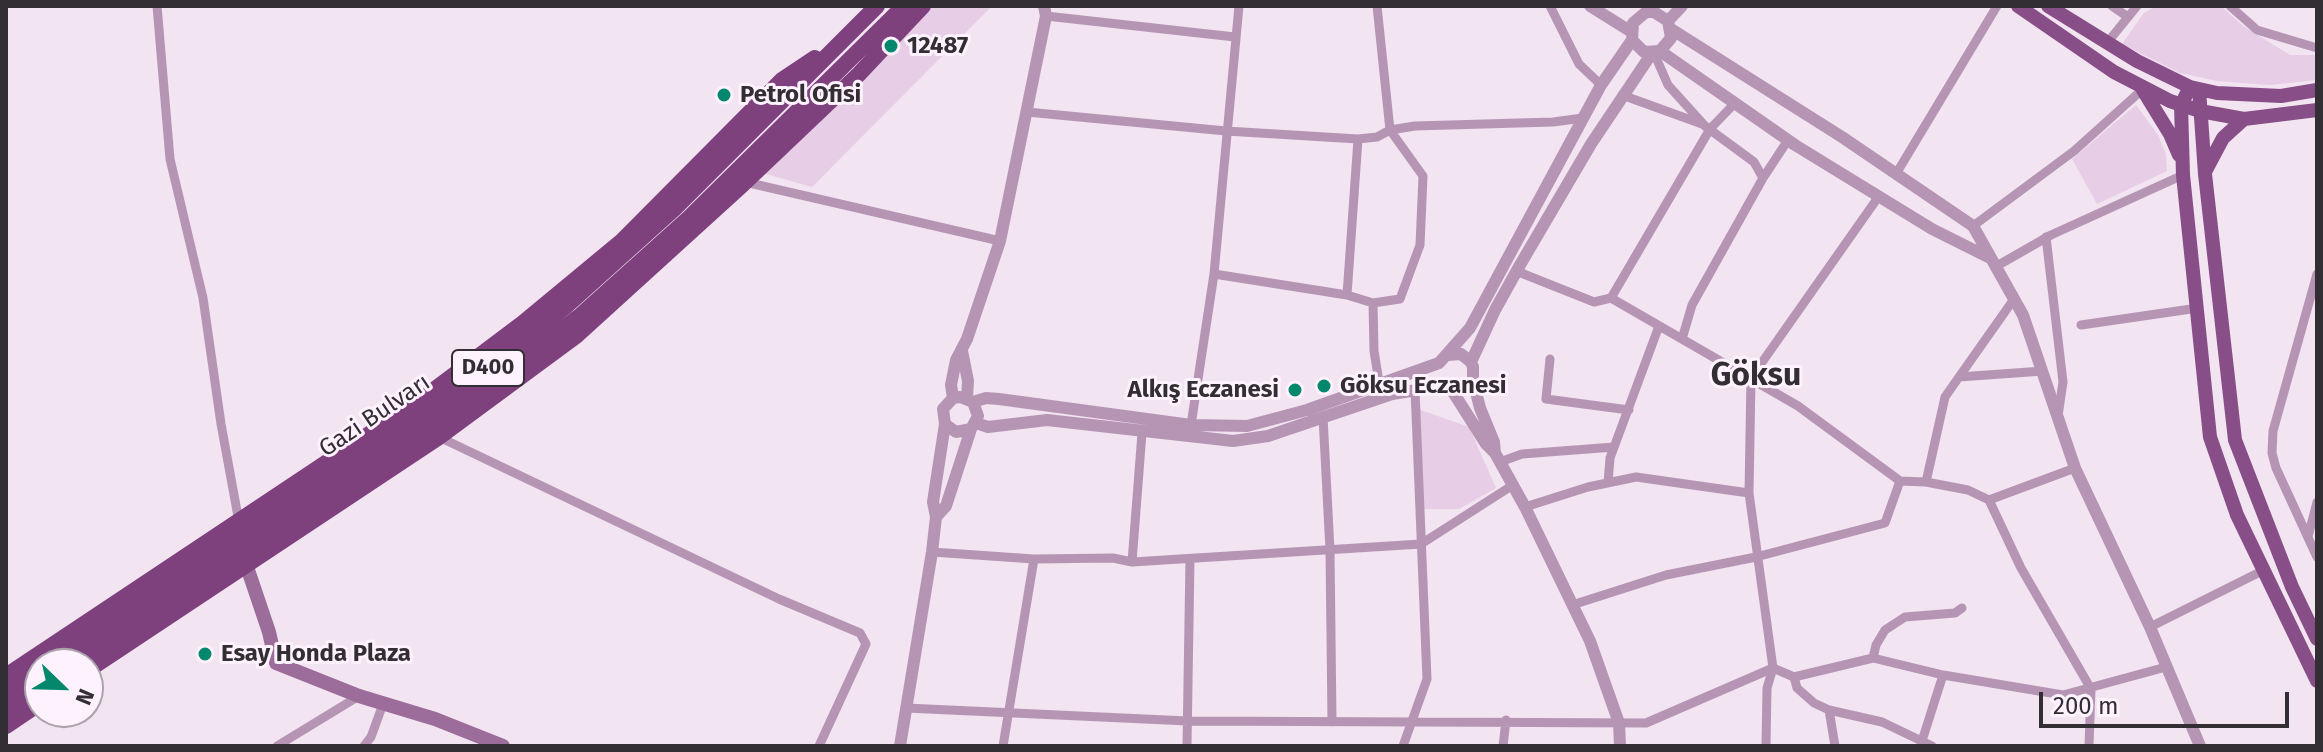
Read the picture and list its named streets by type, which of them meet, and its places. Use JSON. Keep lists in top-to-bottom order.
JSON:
{
  "streets": {
    "highway": ["D400", "Gazi Bulvarı"]
  },
  "districts": ["Göksu"],
  "places": [
    "12487",
    "Petrol Ofisi",
    "Göksu Eczanesi",
    "Alkış Eczanesi",
    "Esay Honda Plaza"
  ],
  "scale_bar": "200 m",
  "north": "bottom right"
}
